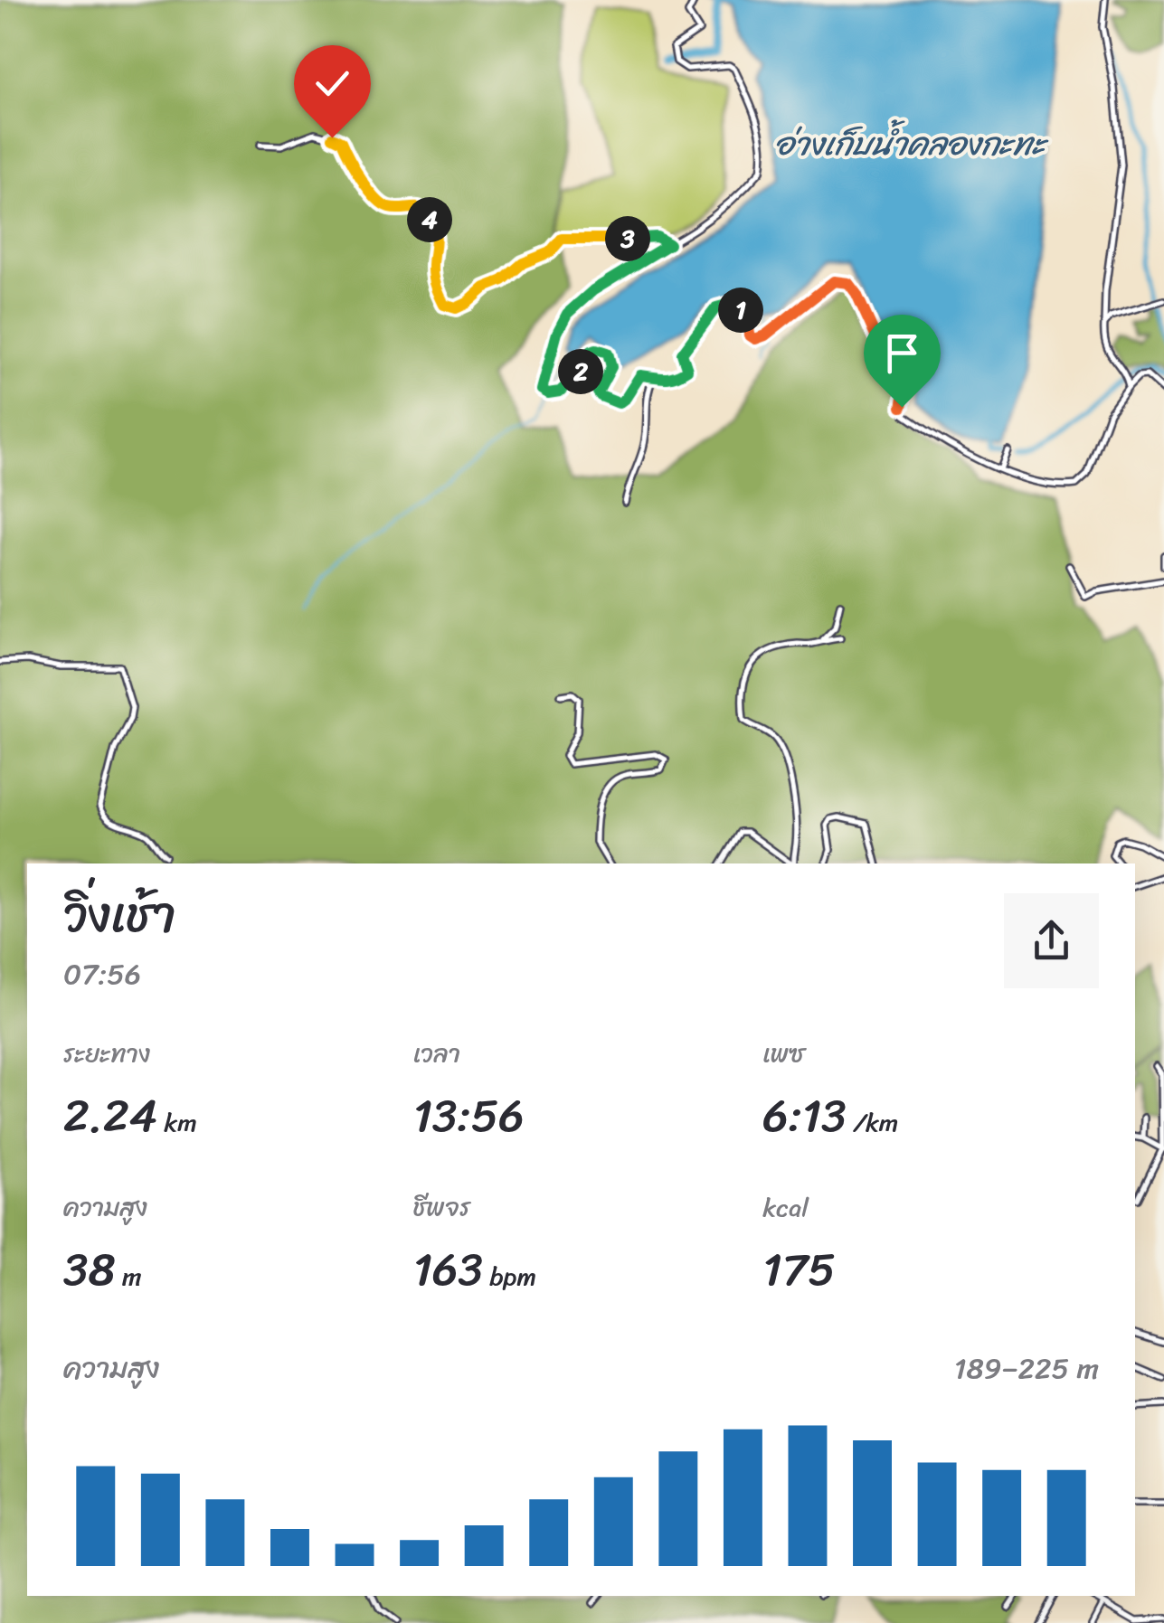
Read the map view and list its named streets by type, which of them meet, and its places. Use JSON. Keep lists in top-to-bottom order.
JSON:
{
  "water": ["อ่างเก็บน้ำคลองกะทะ"],
  "page": {
    "pins": [
      "4",
      "3",
      "1",
      "2"
    ],
    "heading": ["วิ่งเช้า", "07:56"],
    "stats": [
      ["ระยะทาง", "2.24 km"],
      ["เวลา", "13:56"],
      ["เพซ", "6:13 /km"],
      ["ความสูง", "38 m"],
      ["ชีพจร", "163 bpm"],
      ["kcal", "175"]
    ],
    "chart": ["ความสูง", "189–225 m"]
  }
}
